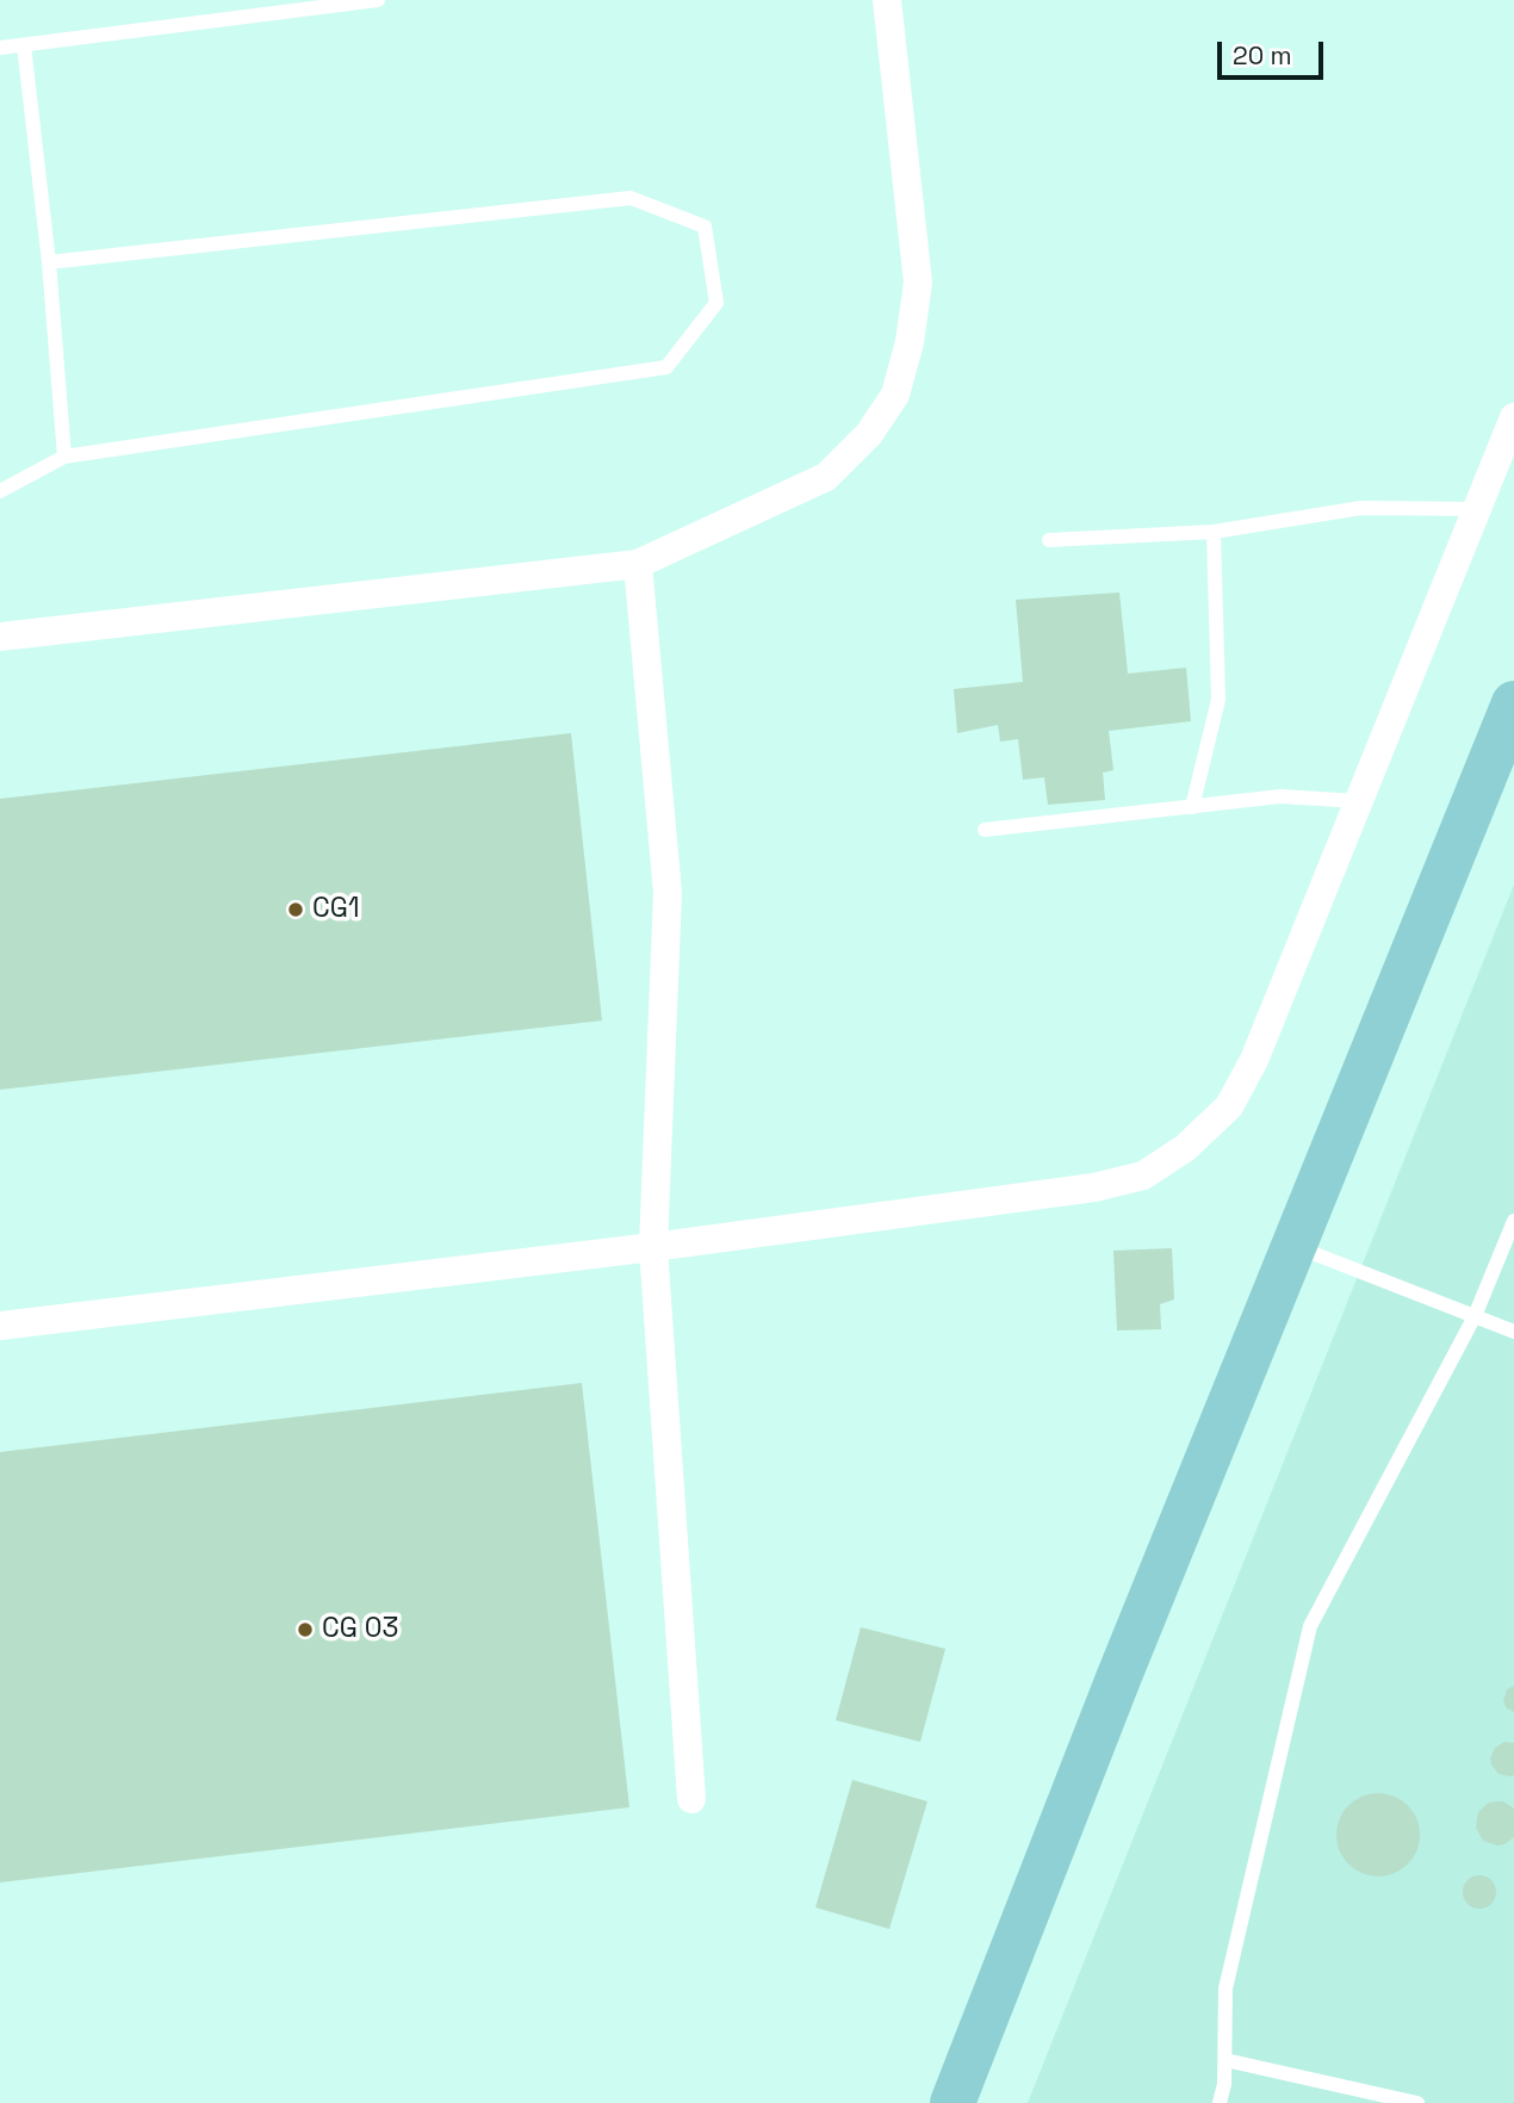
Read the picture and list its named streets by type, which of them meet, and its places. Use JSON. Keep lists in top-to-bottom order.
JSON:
{
  "places": ["CG1", "CG 03"],
  "scale_bar": "20 m"
}
